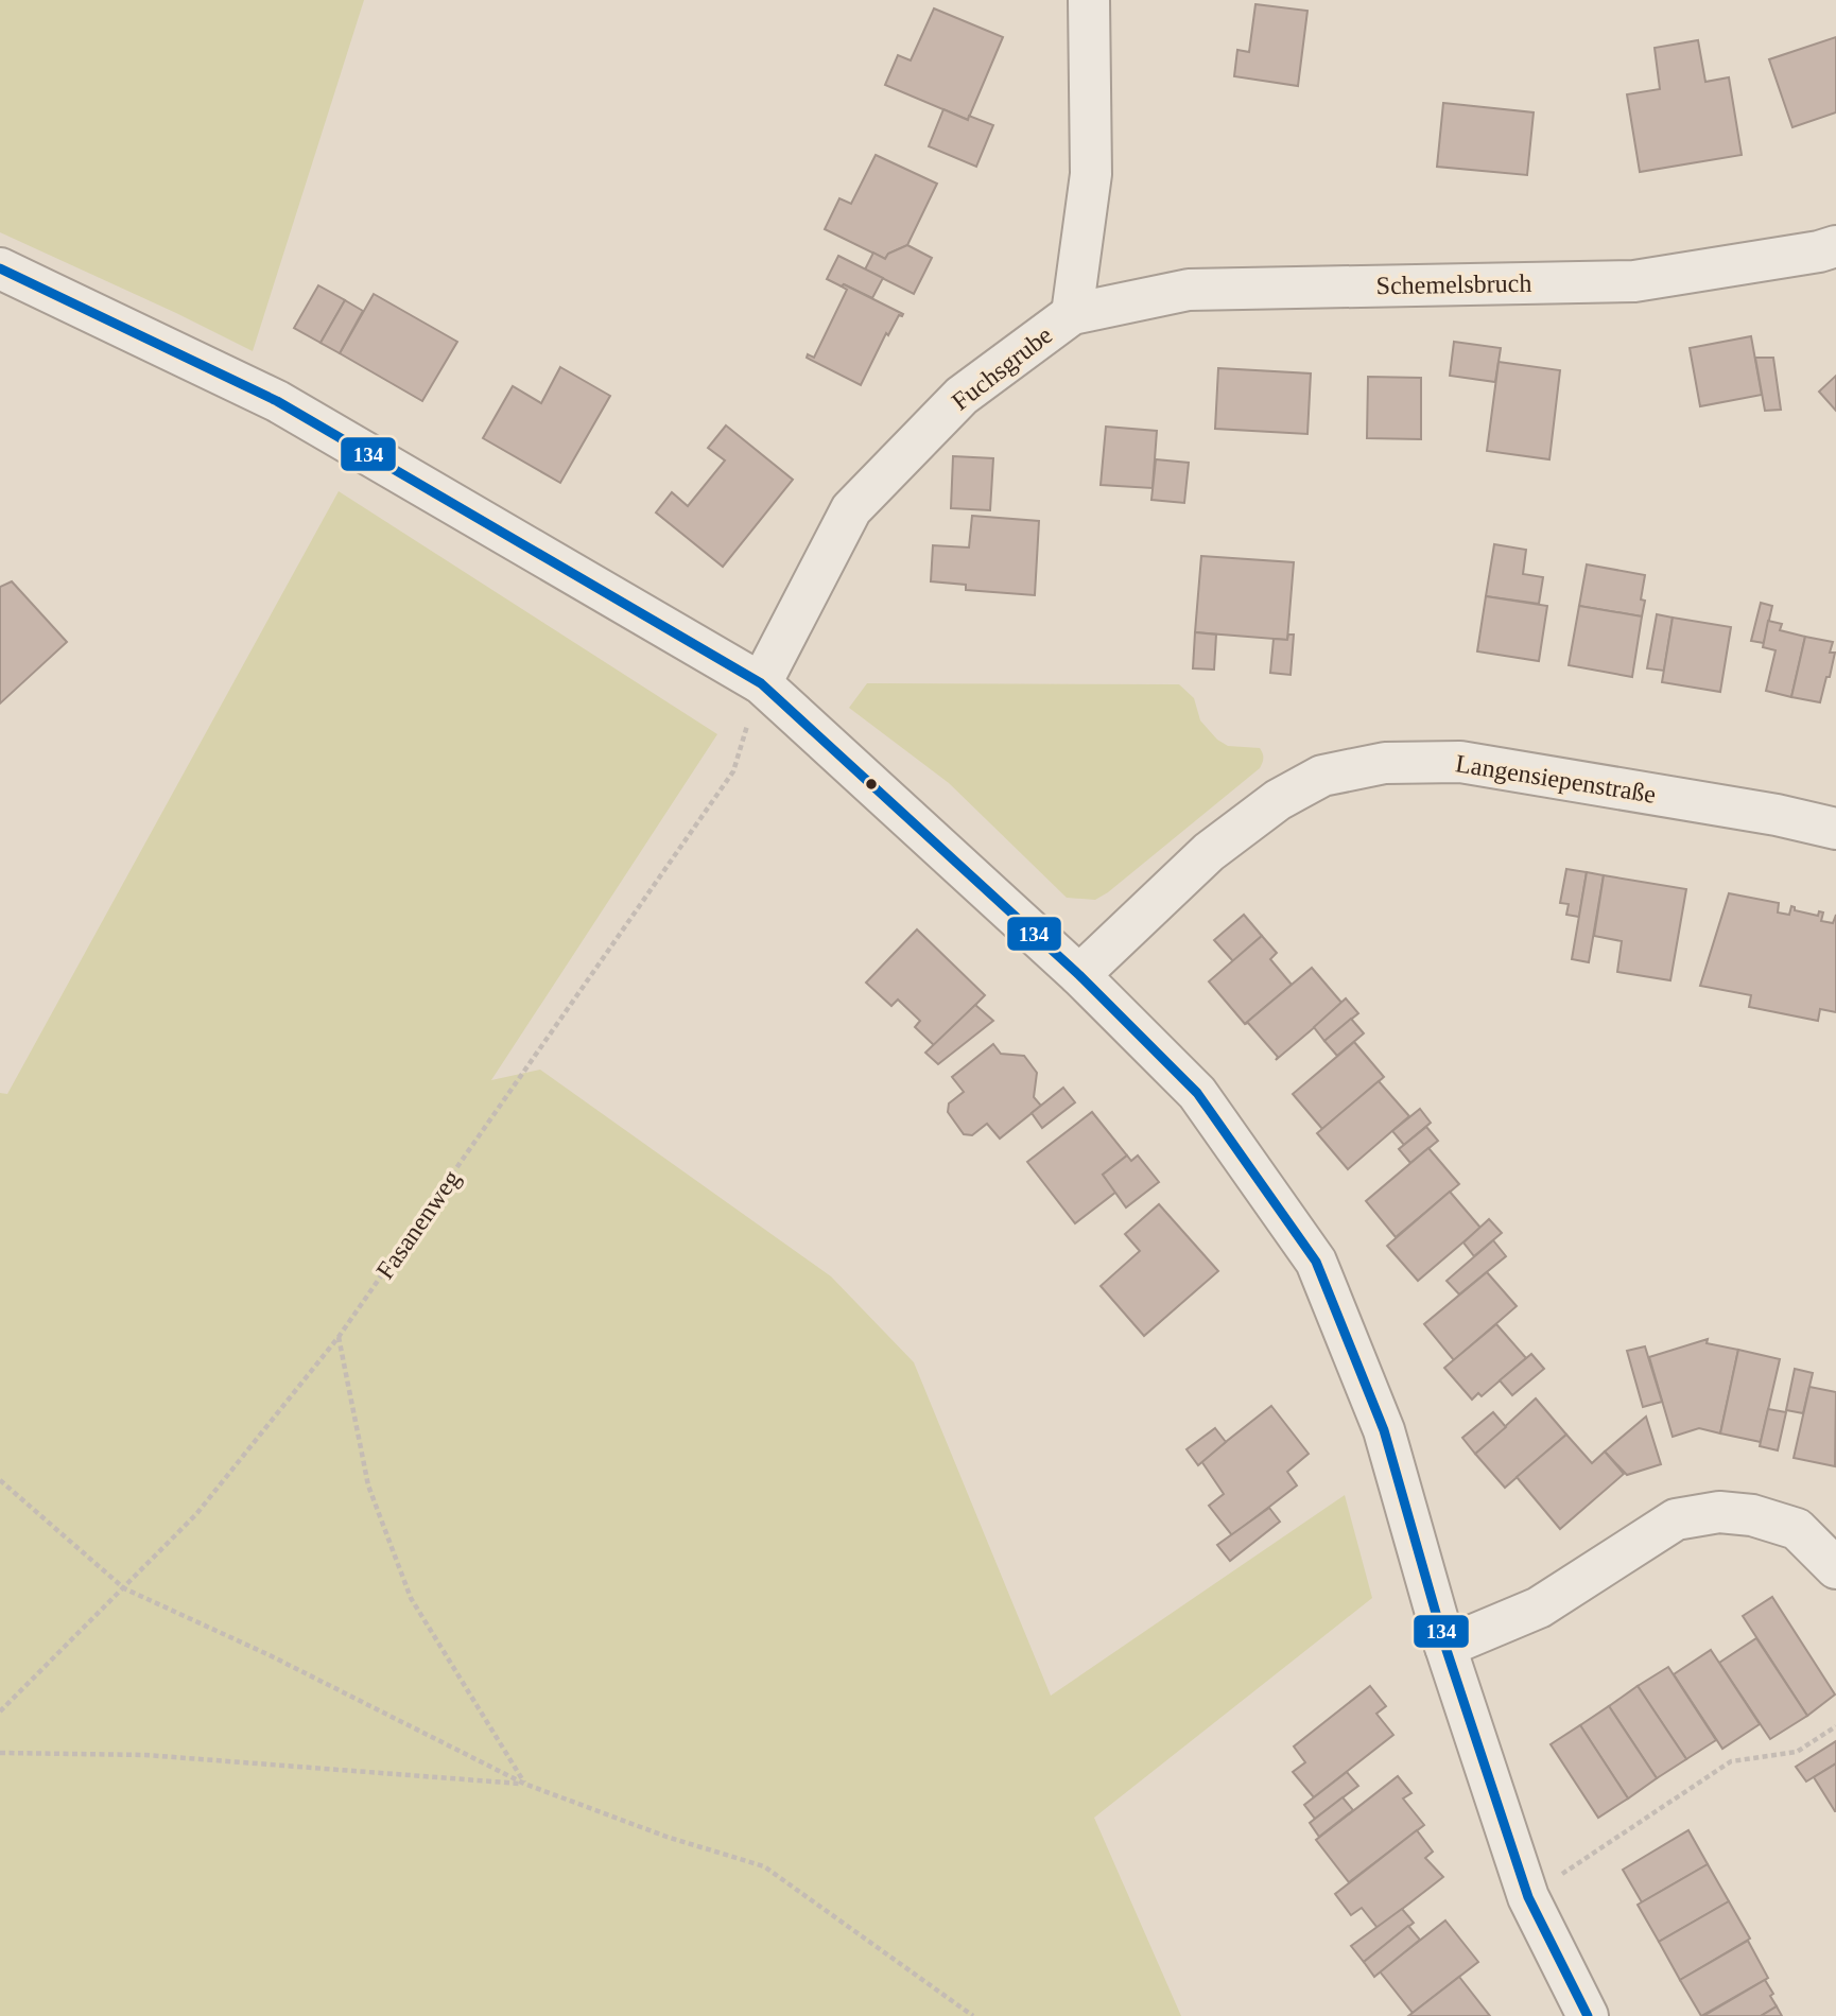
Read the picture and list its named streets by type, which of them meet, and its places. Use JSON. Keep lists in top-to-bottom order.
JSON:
{
  "streets": {
    "street": ["Schemelsbruch", "Fuchsgrube", "Langensiepenstraße"],
    "path": ["Fasanenweg"]
  },
  "crossings": [
    ["Schemelsbruch", "Fuchsgrube"],
    ["Fuchsgrube", "Fasanenweg"]
  ],
  "lines": ["transit line 134"]
}
